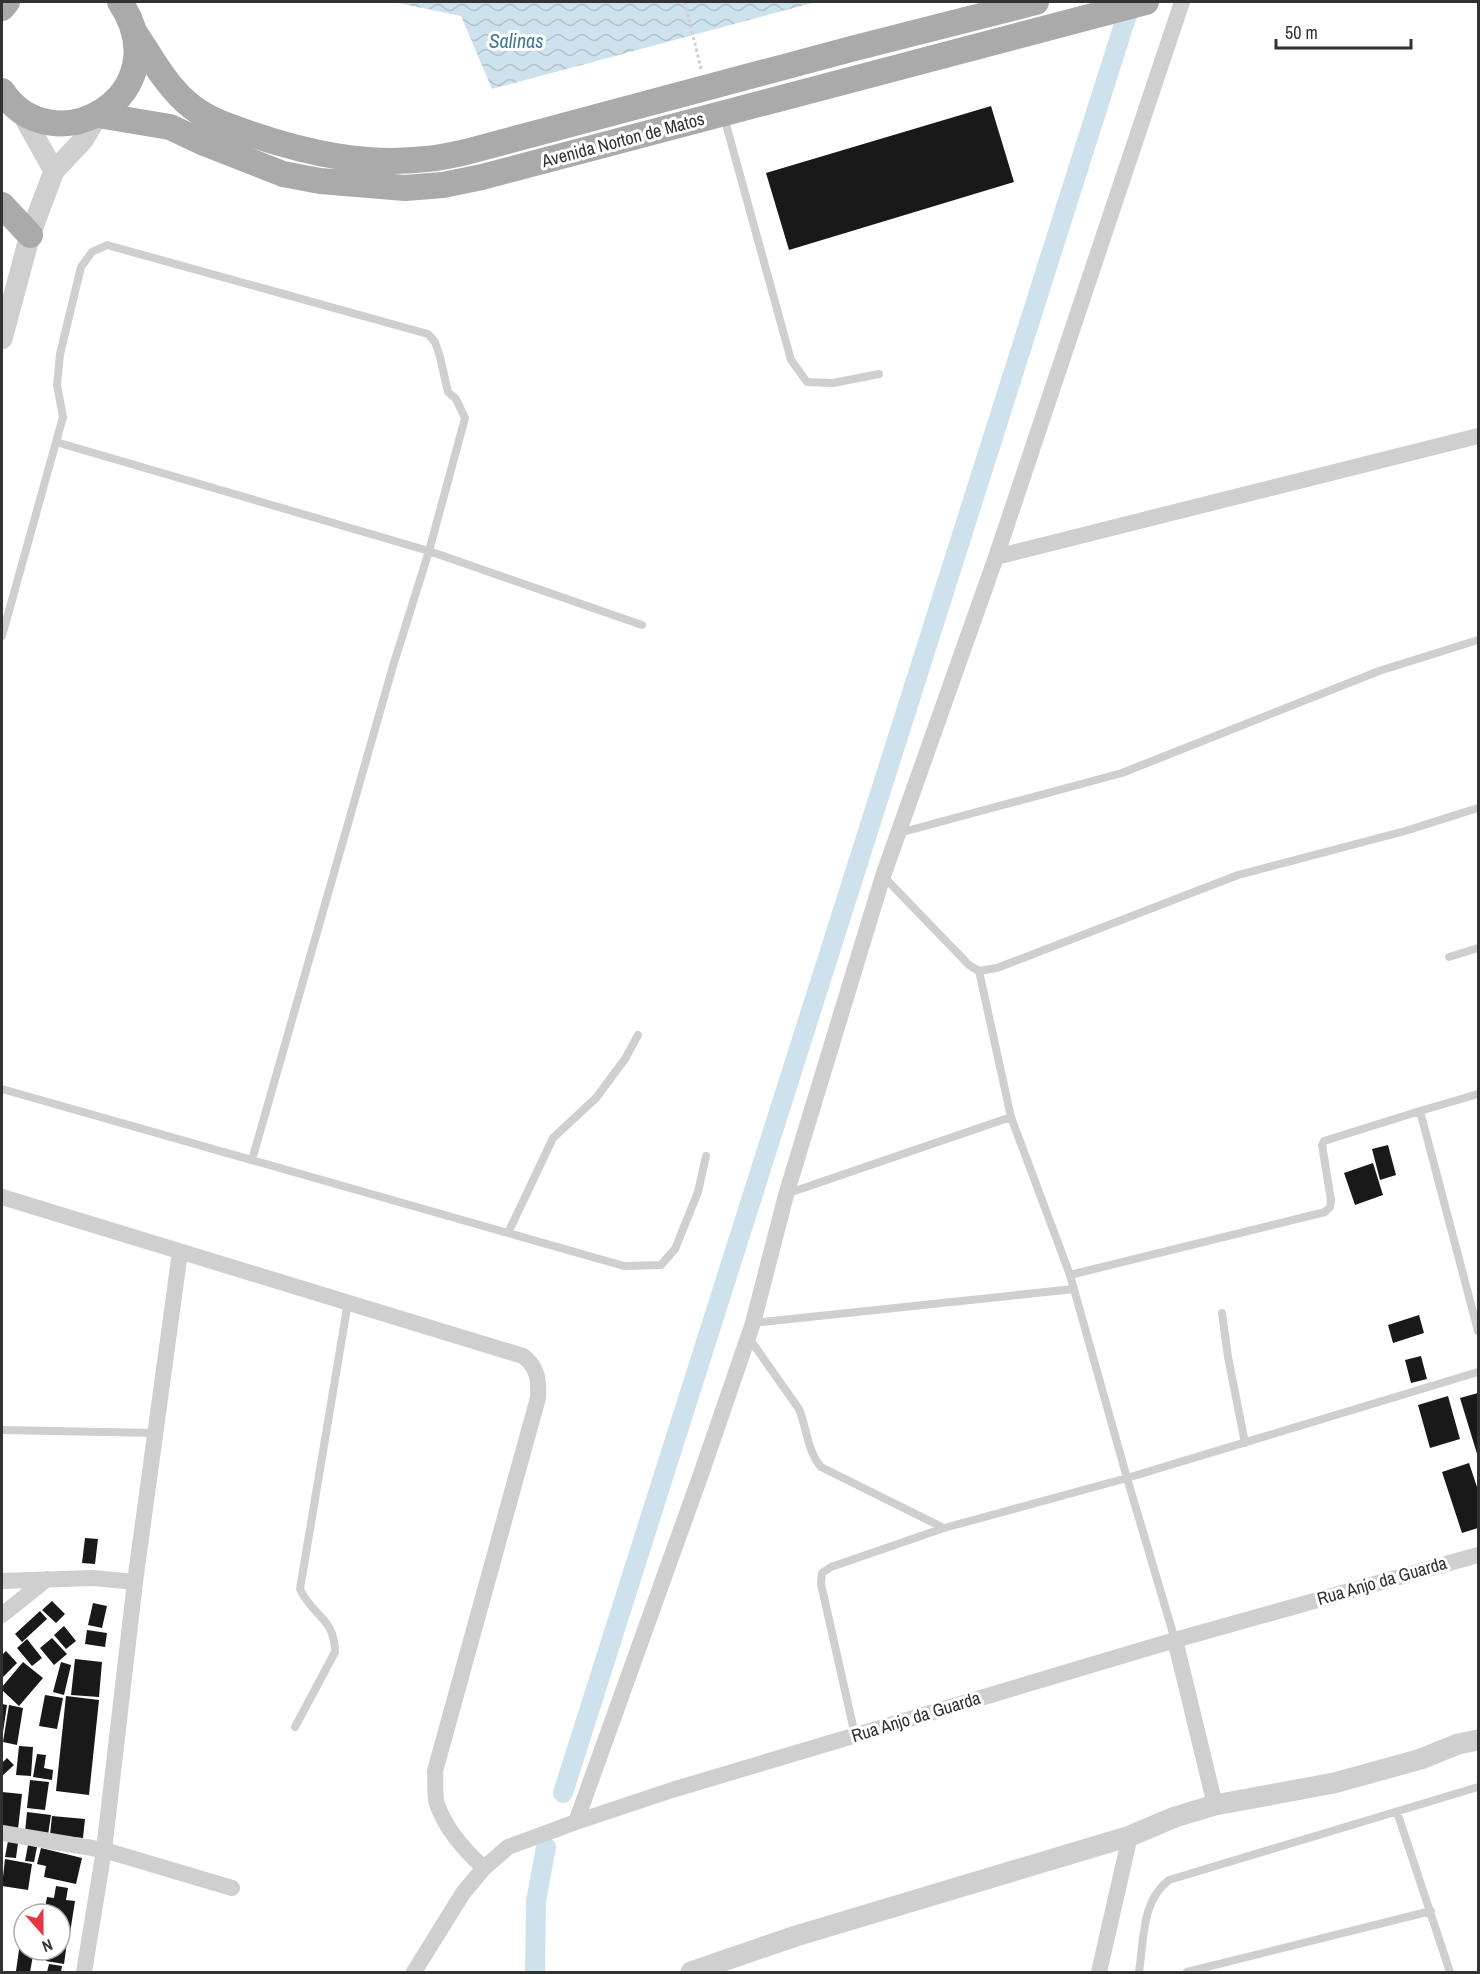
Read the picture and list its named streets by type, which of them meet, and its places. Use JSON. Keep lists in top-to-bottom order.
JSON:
{
  "streets": {
    "main road": ["Avenida Norton de Matos"],
    "street": ["Rua Anjo da Guarda"]
  },
  "water": ["Salinas"],
  "scale_bar": "50 m",
  "north": "bottom"
}
